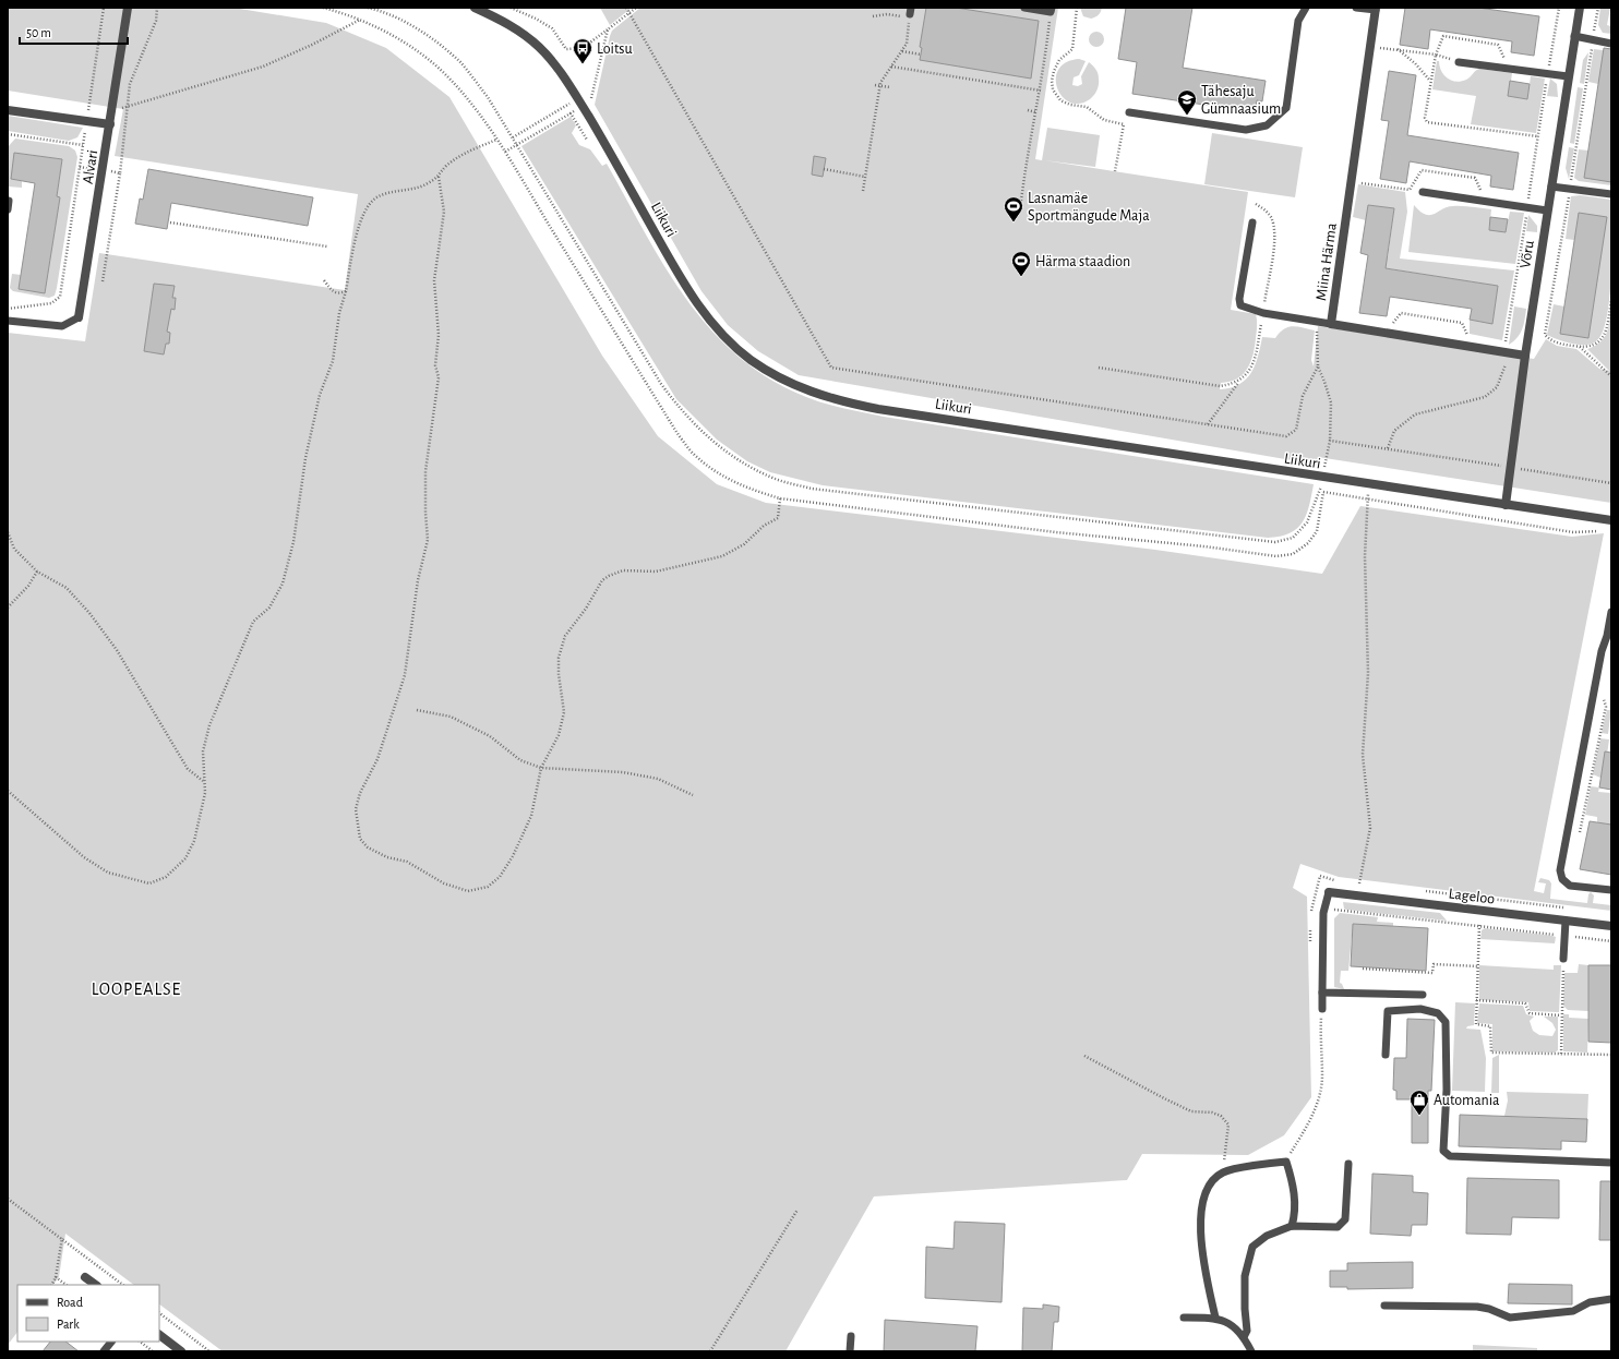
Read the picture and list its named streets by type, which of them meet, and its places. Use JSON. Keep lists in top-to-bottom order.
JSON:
{
  "streets": {
    "street": [
      "Alvari",
      "Liikuri",
      "Võru",
      "Miina Härma",
      "Lageloo"
    ]
  },
  "crossings": [
    ["Liikuri", "Võru"],
    ["Võru", "Miina Härma"]
  ],
  "districts": ["LOOPEALSE"],
  "places": {
    "bus stop": ["Loitsu"],
    "school or university": ["Tähesaju Gümnaasium"],
    "sports": ["Lasnamäe Sportmängude Maja", "Härma staadion"],
    "shop": ["Automania"]
  },
  "legend": ["Road", "Park"],
  "scale_bar": "50 m"
}
